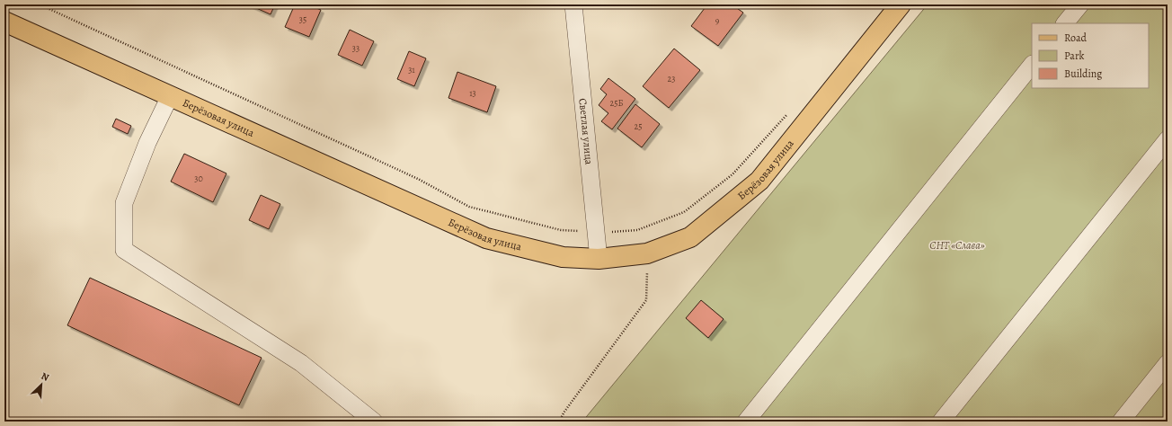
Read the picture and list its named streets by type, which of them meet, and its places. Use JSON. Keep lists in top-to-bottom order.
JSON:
{
  "streets": {
    "main road": ["Берёзовая улица"],
    "street": ["Светлая улица"]
  },
  "crossings": [
    ["Берёзовая улица", "Светлая улица"]
  ],
  "parks": ["СНТ «Слава»"],
  "house_numbers": [
    "35",
    "9",
    "33",
    "31",
    "23",
    "13",
    "25Б",
    "25",
    "30"
  ],
  "legend": ["Road", "Park", "Building"],
  "north": "top right"
}
